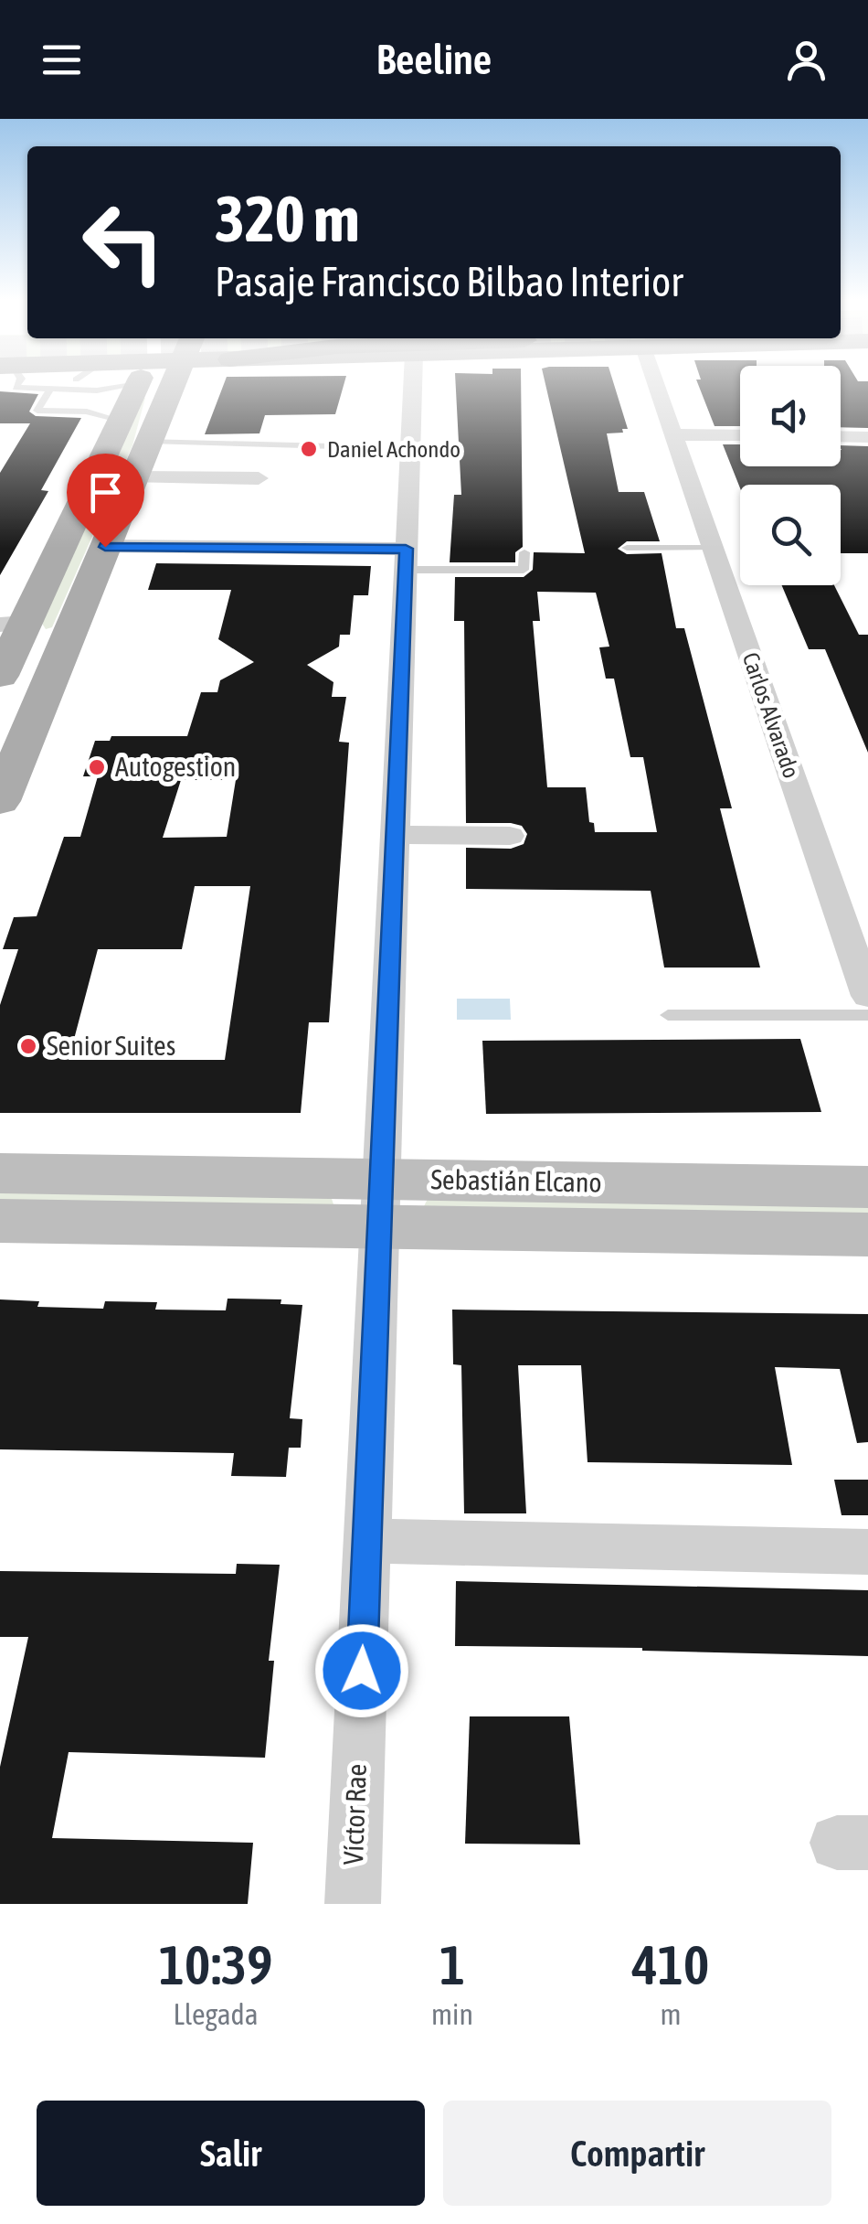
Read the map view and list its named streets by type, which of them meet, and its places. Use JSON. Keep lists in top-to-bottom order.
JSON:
{
  "streets": {
    "street": ["Carlos Alvarado", "Sebastián Elcano", "Víctor Rae"]
  },
  "crossings": [
    ["Sebastián Elcano", "Víctor Rae"]
  ],
  "places": ["Daniel Achondo", "Autogestion", "Senior Suites"],
  "page": {
    "header": "Beeline",
    "turn": ["320 m", "Pasaje Francisco Bilbao Interior"],
    "eta": [
      "10:39",
      "Llegada",
      "1",
      "min",
      "410",
      "m"
    ],
    "buttons": ["Salir", "Compartir"]
  }
}
